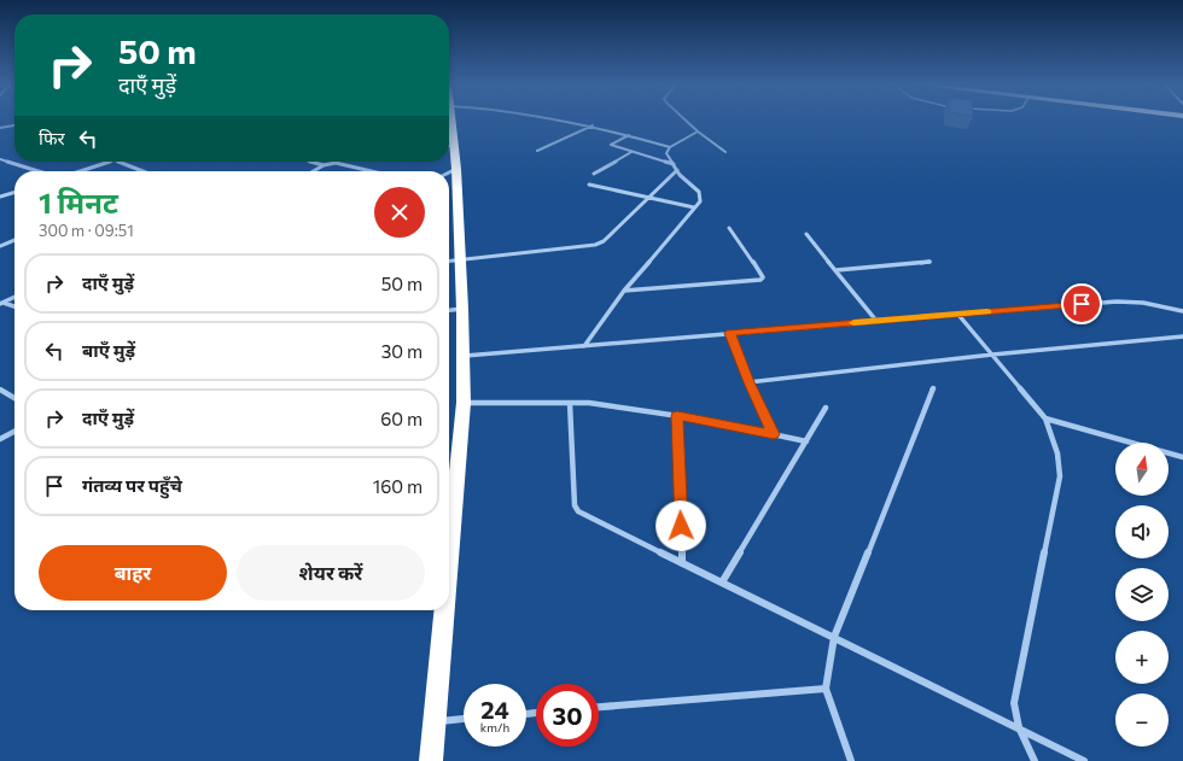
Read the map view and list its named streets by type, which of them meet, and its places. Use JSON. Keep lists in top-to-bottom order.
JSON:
{
  "north": "top",
  "page": {
    "turn": ["50 m", "दाएँ मुड़ें"],
    "then": "फिर",
    "heading": ["1 मिनट", "300 m · 09:51"],
    "list": [
      {
        "name": "दाएँ मुड़ें",
        "value": "50 m"
      },
      {
        "name": "बाएँ मुड़ें",
        "value": "30 m"
      },
      {
        "name": "दाएँ मुड़ें",
        "value": "60 m"
      },
      {
        "name": "गंतव्य पर पहुँचे",
        "value": "160 m"
      }
    ],
    "map_buttons": ["+", "−"],
    "buttons": ["बाहर", "शेयर करें"],
    "speed": "24 km/h",
    "limit": "30"
  }
}
